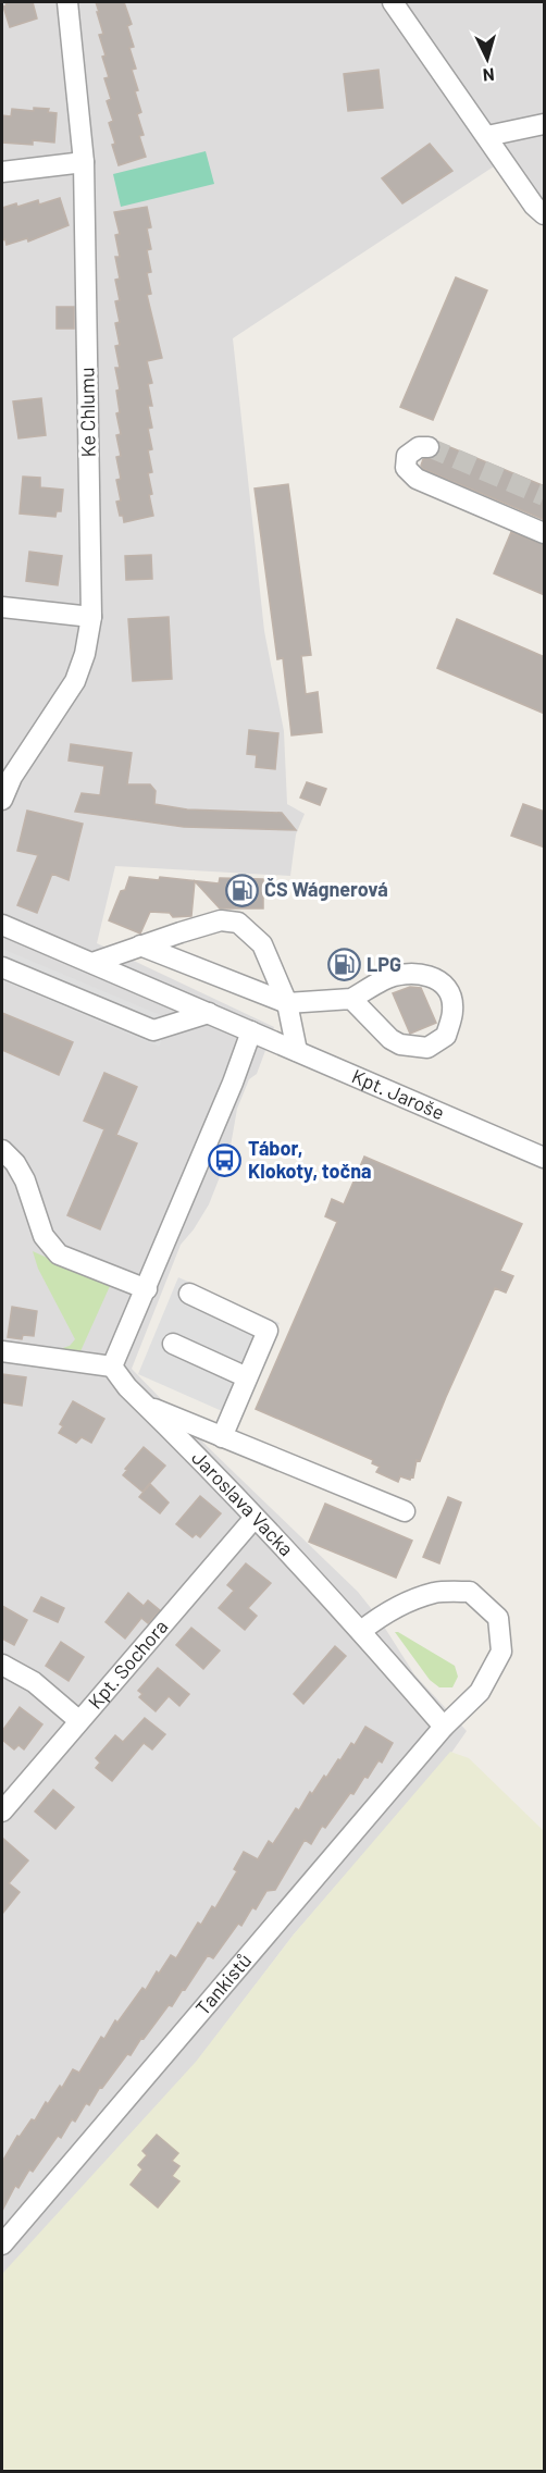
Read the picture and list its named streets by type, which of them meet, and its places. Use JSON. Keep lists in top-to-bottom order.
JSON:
{
  "streets": {
    "street": [
      "Ke Chlumu",
      "Kpt. Jaroše",
      "Jaroslava Vacka",
      "Kpt. Sochora",
      "Tankistů"
    ]
  },
  "crossings": [
    ["Jaroslava Vacka", "Kpt. Sochora"],
    ["Jaroslava Vacka", "Tankistů"]
  ],
  "places": {
    "fuel station": ["ČS Wágnerová", "LPG"],
    "bus stop": ["Tábor, Klokoty, točna"]
  },
  "north": "bottom"
}
